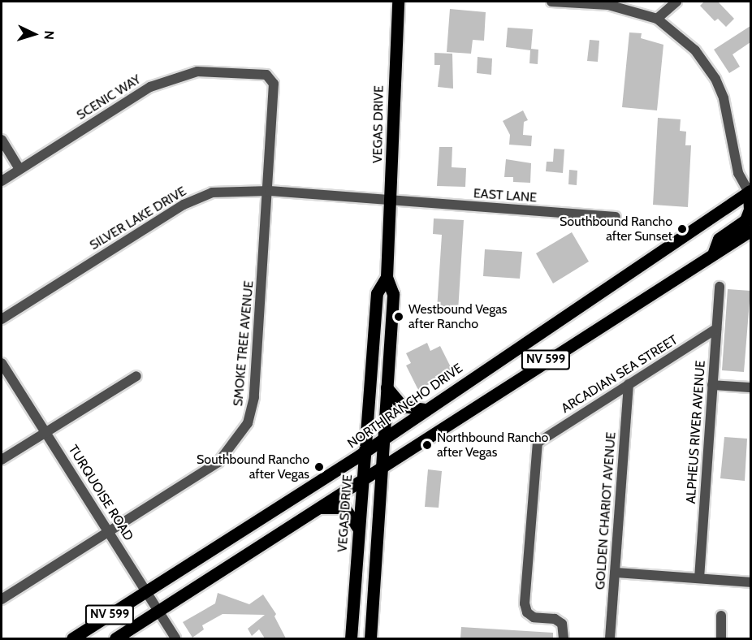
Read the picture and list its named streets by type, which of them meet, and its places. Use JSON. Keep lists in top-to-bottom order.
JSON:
{
  "streets": {
    "main road": ["VEGAS DRIVE", "NV 599", "NORTH RANCHO DRIVE"],
    "street": [
      "SCENIC WAY",
      "EAST LANE",
      "SILVER LAKE DRIVE",
      "SMOKE TREE AVENUE",
      "ARCADIAN SEA STREET",
      "ALPHEUS RIVER AVENUE",
      "TURQUOISE ROAD",
      "GOLDEN CHARIOT AVENUE"
    ]
  },
  "crossings": [
    ["SCENIC WAY", "SMOKE TREE AVENUE"],
    ["VEGAS DRIVE", "EAST LANE"],
    ["VEGAS DRIVE", "SILVER LAKE DRIVE"],
    ["VEGAS DRIVE", "NV 599"],
    ["VEGAS DRIVE", "NORTH RANCHO DRIVE"],
    ["EAST LANE", "SILVER LAKE DRIVE"],
    ["SILVER LAKE DRIVE", "SMOKE TREE AVENUE"],
    ["SMOKE TREE AVENUE", "TURQUOISE ROAD"],
    ["NV 599", "TURQUOISE ROAD"],
    ["ARCADIAN SEA STREET", "ALPHEUS RIVER AVENUE"],
    ["ARCADIAN SEA STREET", "GOLDEN CHARIOT AVENUE"],
    ["NORTH RANCHO DRIVE", "TURQUOISE ROAD"]
  ],
  "places": [
    "Southbound Rancho after Sunset",
    "Westbound Vegas after Rancho",
    "Northbound Rancho after Vegas",
    "Southbound Rancho after Vegas"
  ],
  "north": "right"
}
